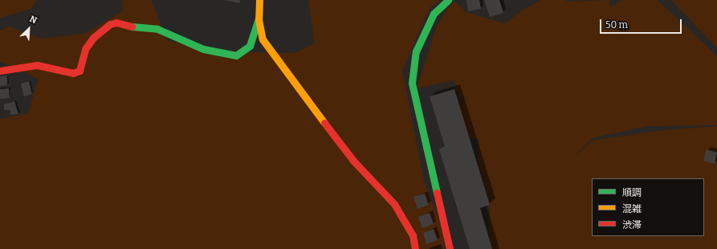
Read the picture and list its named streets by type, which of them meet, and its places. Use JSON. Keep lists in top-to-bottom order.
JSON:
{
  "legend": ["順調", "混雑", "渋滞"],
  "scale_bar": "50 m",
  "north": "top right"
}
